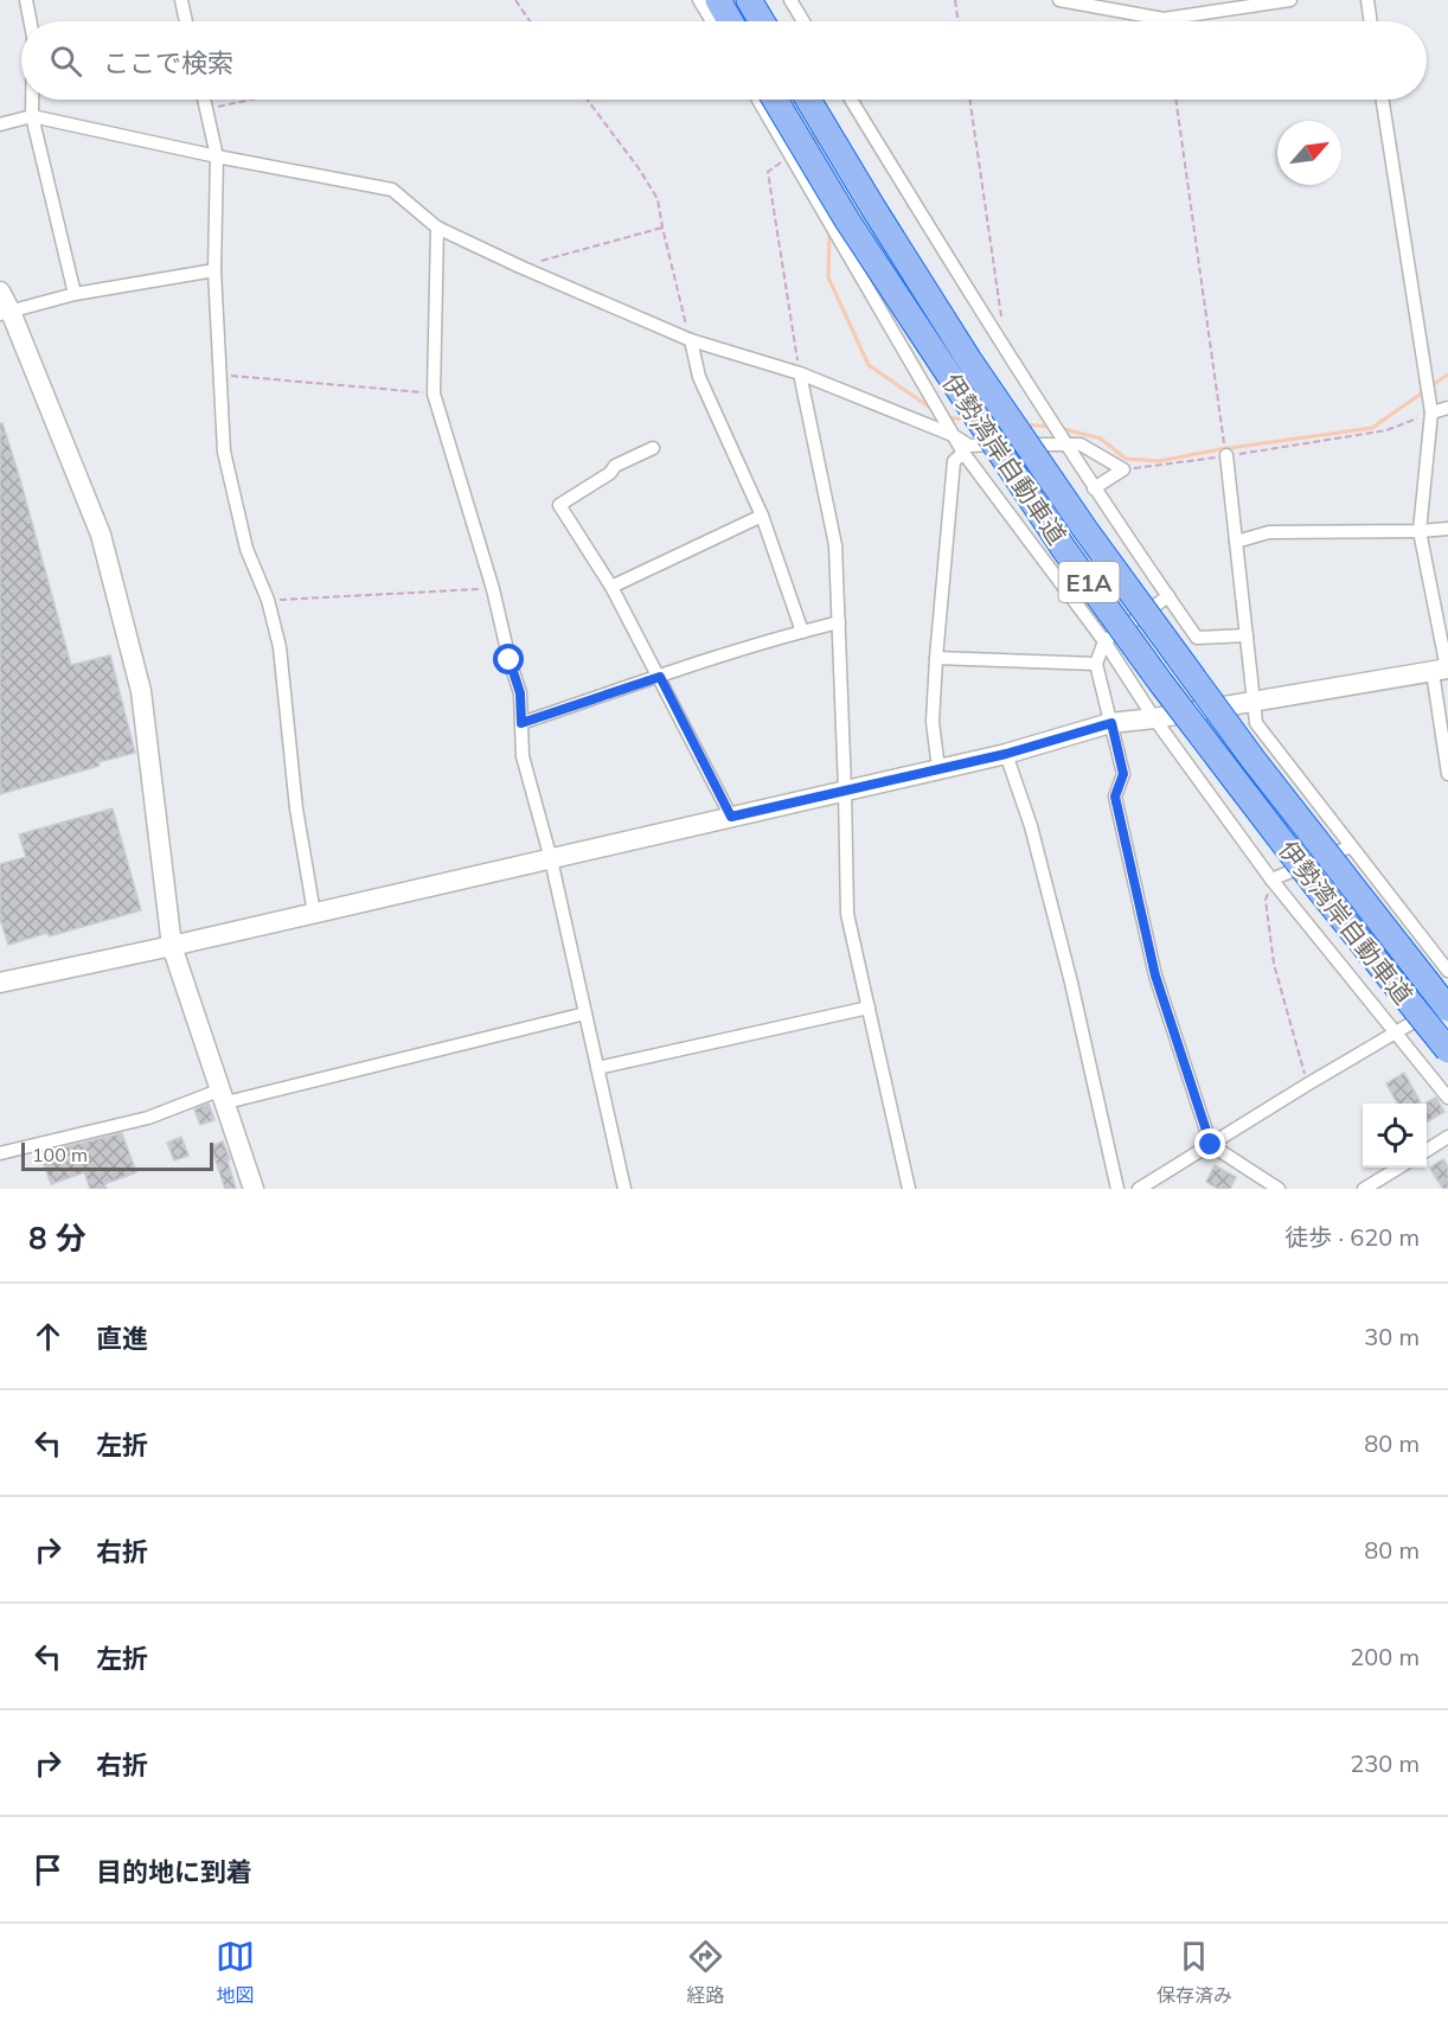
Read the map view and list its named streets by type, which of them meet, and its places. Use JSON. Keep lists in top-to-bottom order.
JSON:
{
  "streets": {
    "highway": ["伊勢湾岸自動車道", "E1A"]
  },
  "scale_bar": "100 m",
  "north": "top right",
  "page": {
    "search": "ここで検索",
    "scale": "100 m",
    "heading": ["8 分", "徒歩 · 620 m"],
    "list": [
      ["直進", "30 m"],
      ["左折", "80 m"],
      ["右折", "80 m"],
      ["左折", "200 m"],
      ["右折", "230 m"],
      "目的地に到着"
    ],
    "nav": ["地図", "経路", "保存済み"]
  }
}
